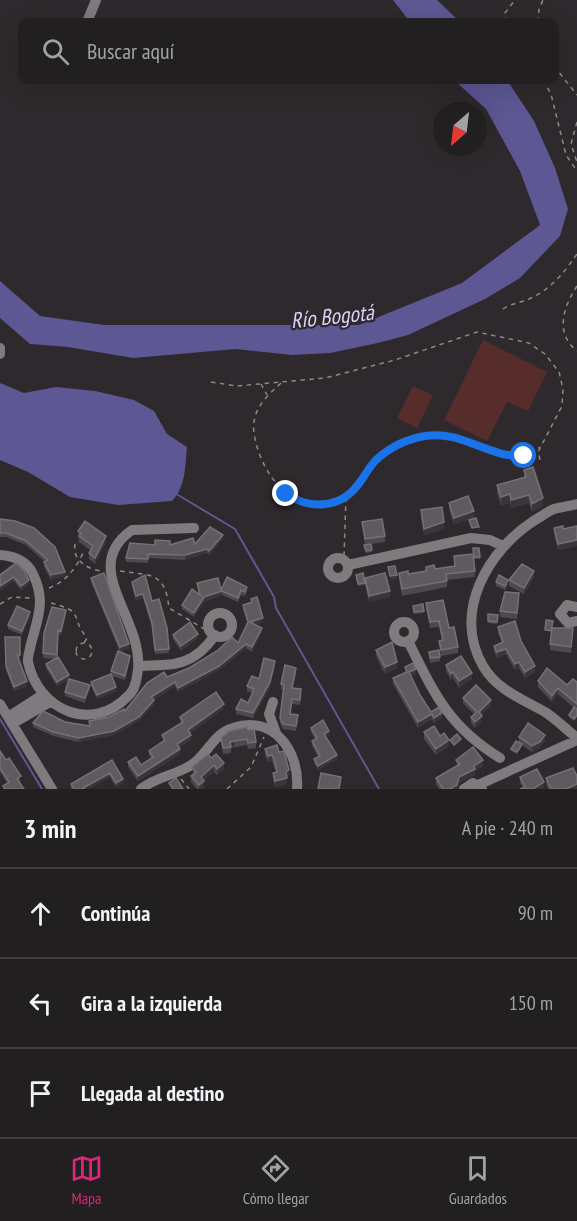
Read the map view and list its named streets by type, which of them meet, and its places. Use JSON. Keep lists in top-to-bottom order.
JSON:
{
  "water": ["Río Bogotá"],
  "north": "bottom left",
  "page": {
    "search": "Buscar aquí",
    "heading": ["3 min", "A pie · 240 m"],
    "list": [
      ["Continúa", "90 m"],
      ["Gira a la izquierda", "150 m"],
      "Llegada al destino"
    ],
    "nav": ["Mapa", "Cómo llegar", "Guardados"]
  }
}
